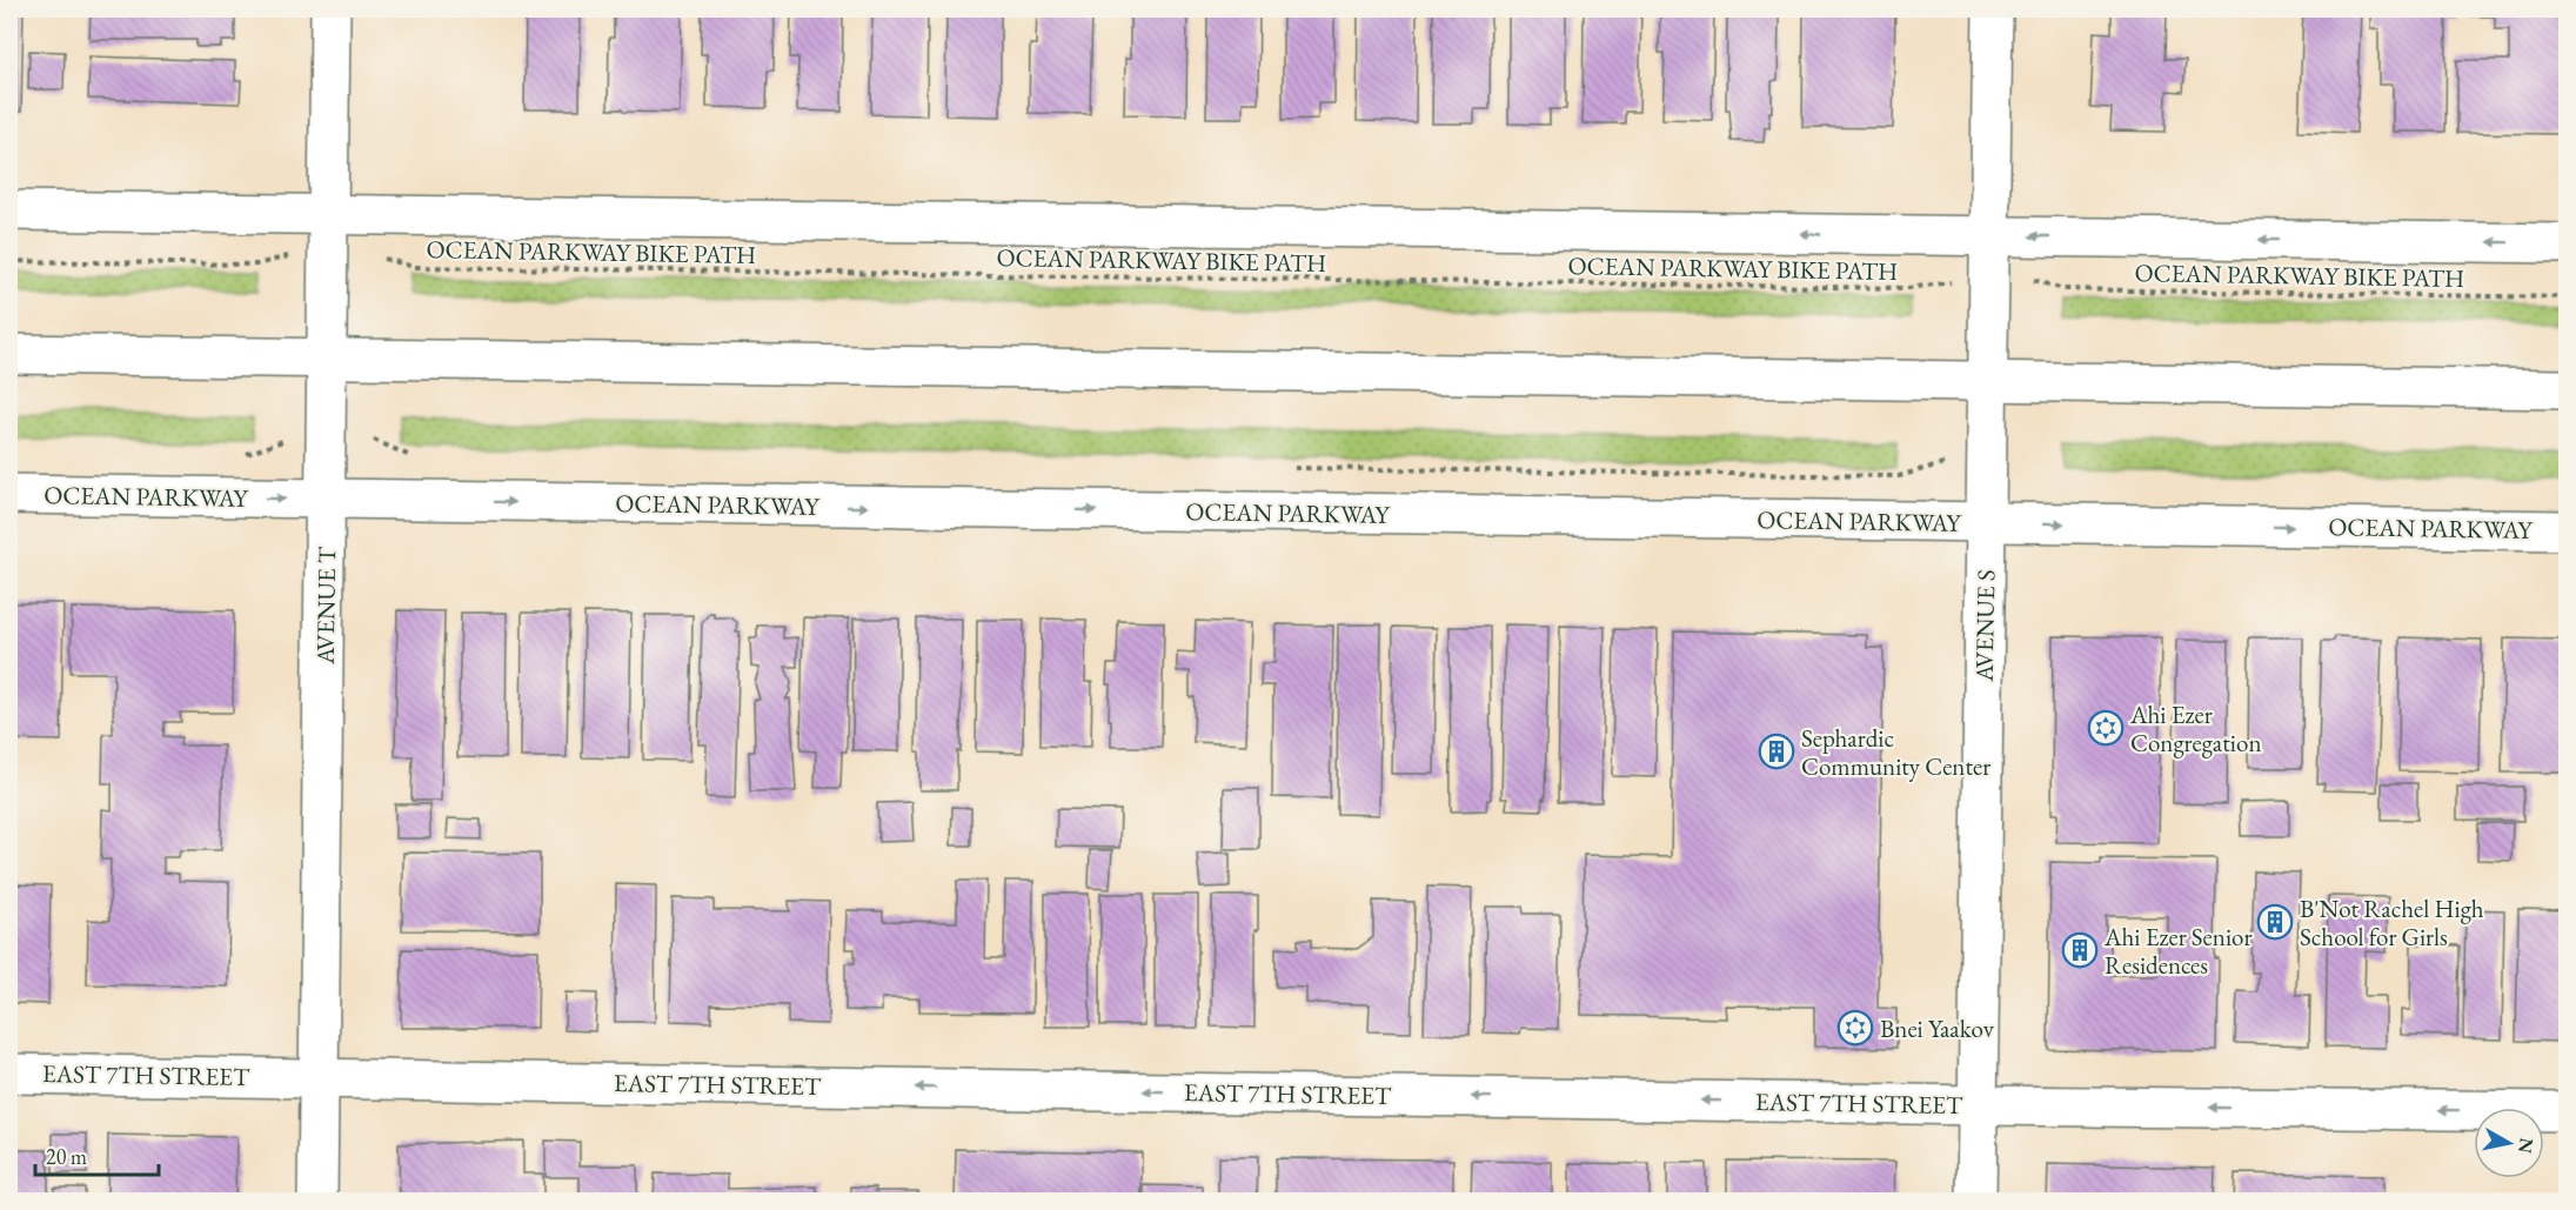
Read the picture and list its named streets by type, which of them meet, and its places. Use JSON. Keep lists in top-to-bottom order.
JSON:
{
  "streets": {
    "street": [
      "OCEAN PARKWAY",
      "AVENUE T",
      "AVENUE S",
      "EAST 7TH STREET"
    ],
    "path": ["OCEAN PARKWAY BIKE PATH"]
  },
  "crossings": [
    ["OCEAN PARKWAY", "AVENUE T"],
    ["OCEAN PARKWAY", "AVENUE S"],
    ["AVENUE T", "EAST 7TH STREET"],
    ["AVENUE S", "EAST 7TH STREET"]
  ],
  "one_way": ["EAST 7TH STREET"],
  "places": {
    "synagogue": ["Ahi Ezer Congregation", "Bnei Yaakov"],
    "building": ["Sephardic Community Center", "B'Not Rachel High School for Girls", "Ahi Ezer Senior Residences"]
  },
  "scale_bar": "20 m",
  "north": "right"
}
